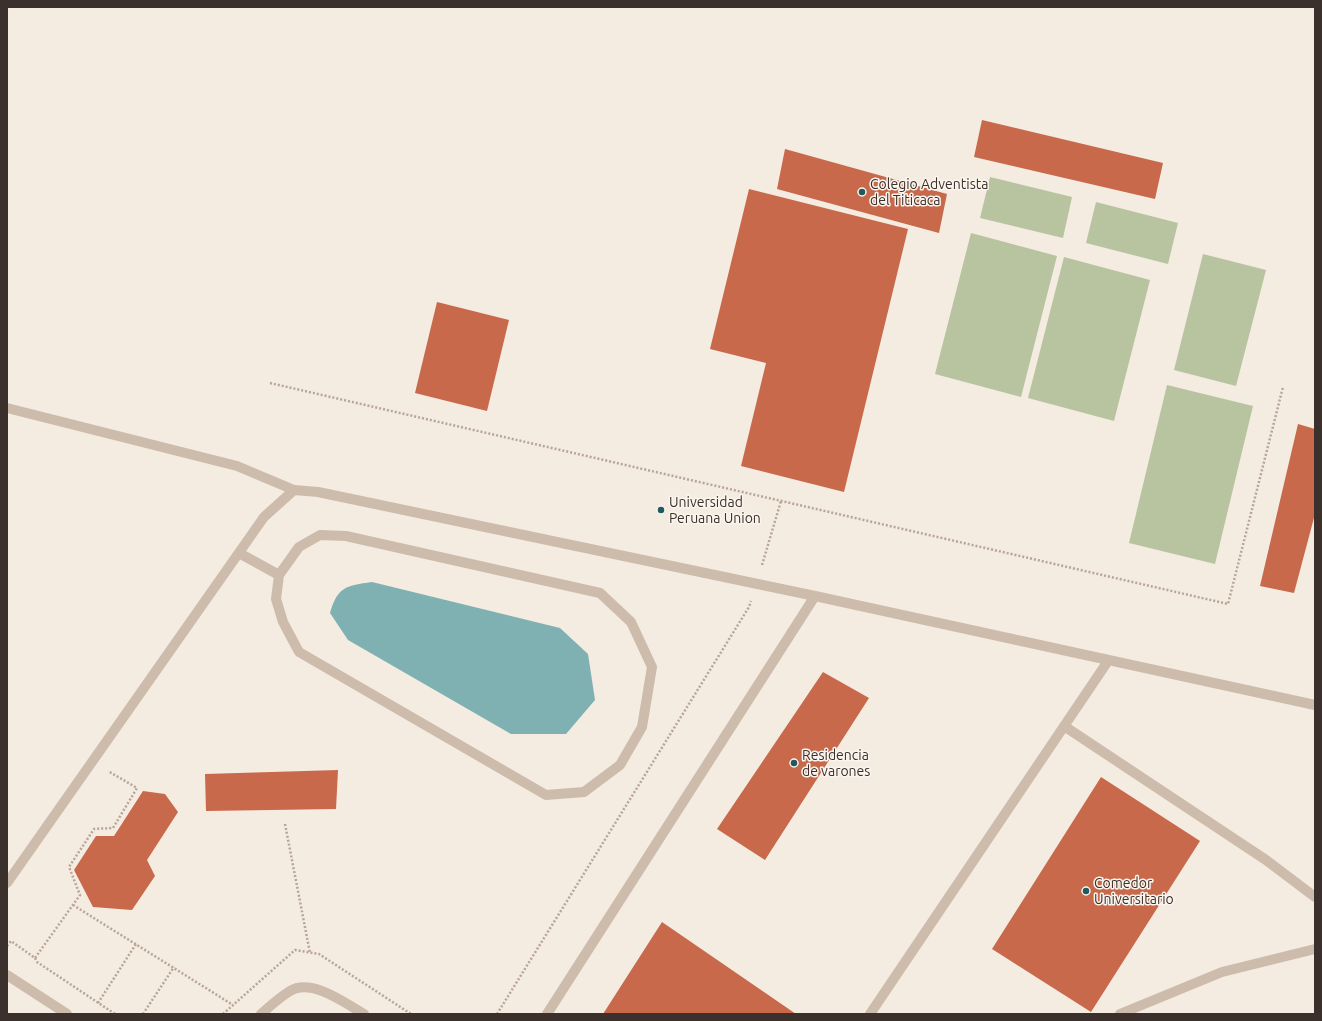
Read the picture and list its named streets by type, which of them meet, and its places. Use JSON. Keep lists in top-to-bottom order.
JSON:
{
  "places": [
    "Colegio Adventista del Titicaca",
    "Universidad Peruana Union",
    "Residencia de varones",
    "Comedor Universitario"
  ]
}
